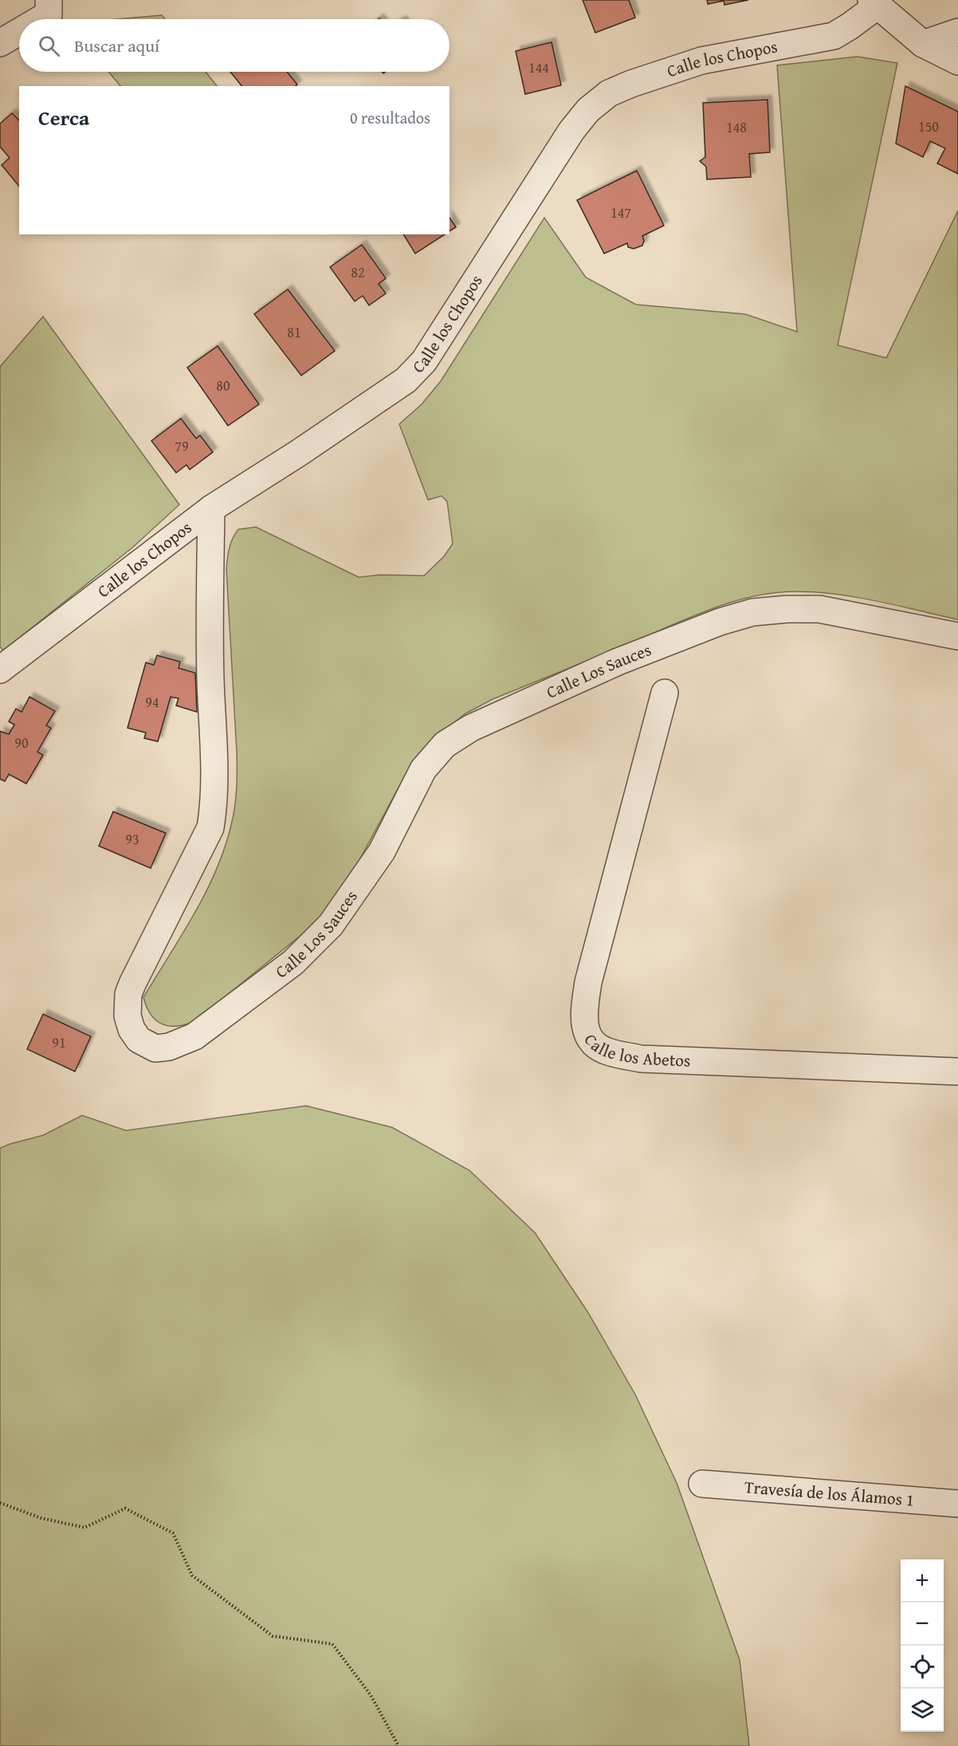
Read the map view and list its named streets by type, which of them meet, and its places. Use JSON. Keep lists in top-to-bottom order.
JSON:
{
  "streets": {
    "street": [
      "Calle los Chopos",
      "Calle Los Sauces",
      "Calle los Abetos",
      "Travesía de los Álamos 1"
    ]
  },
  "crossings": [
    ["Calle los Chopos", "Calle Los Sauces"]
  ],
  "house_numbers": [
    "144",
    "150",
    "148",
    "147",
    "82",
    "81",
    "80",
    "79",
    "94",
    "90",
    "93",
    "91"
  ],
  "page": {
    "search": "Buscar aquí",
    "heading": ["Cerca", "0 resultados"],
    "map_buttons": ["+", "−"]
  }
}
